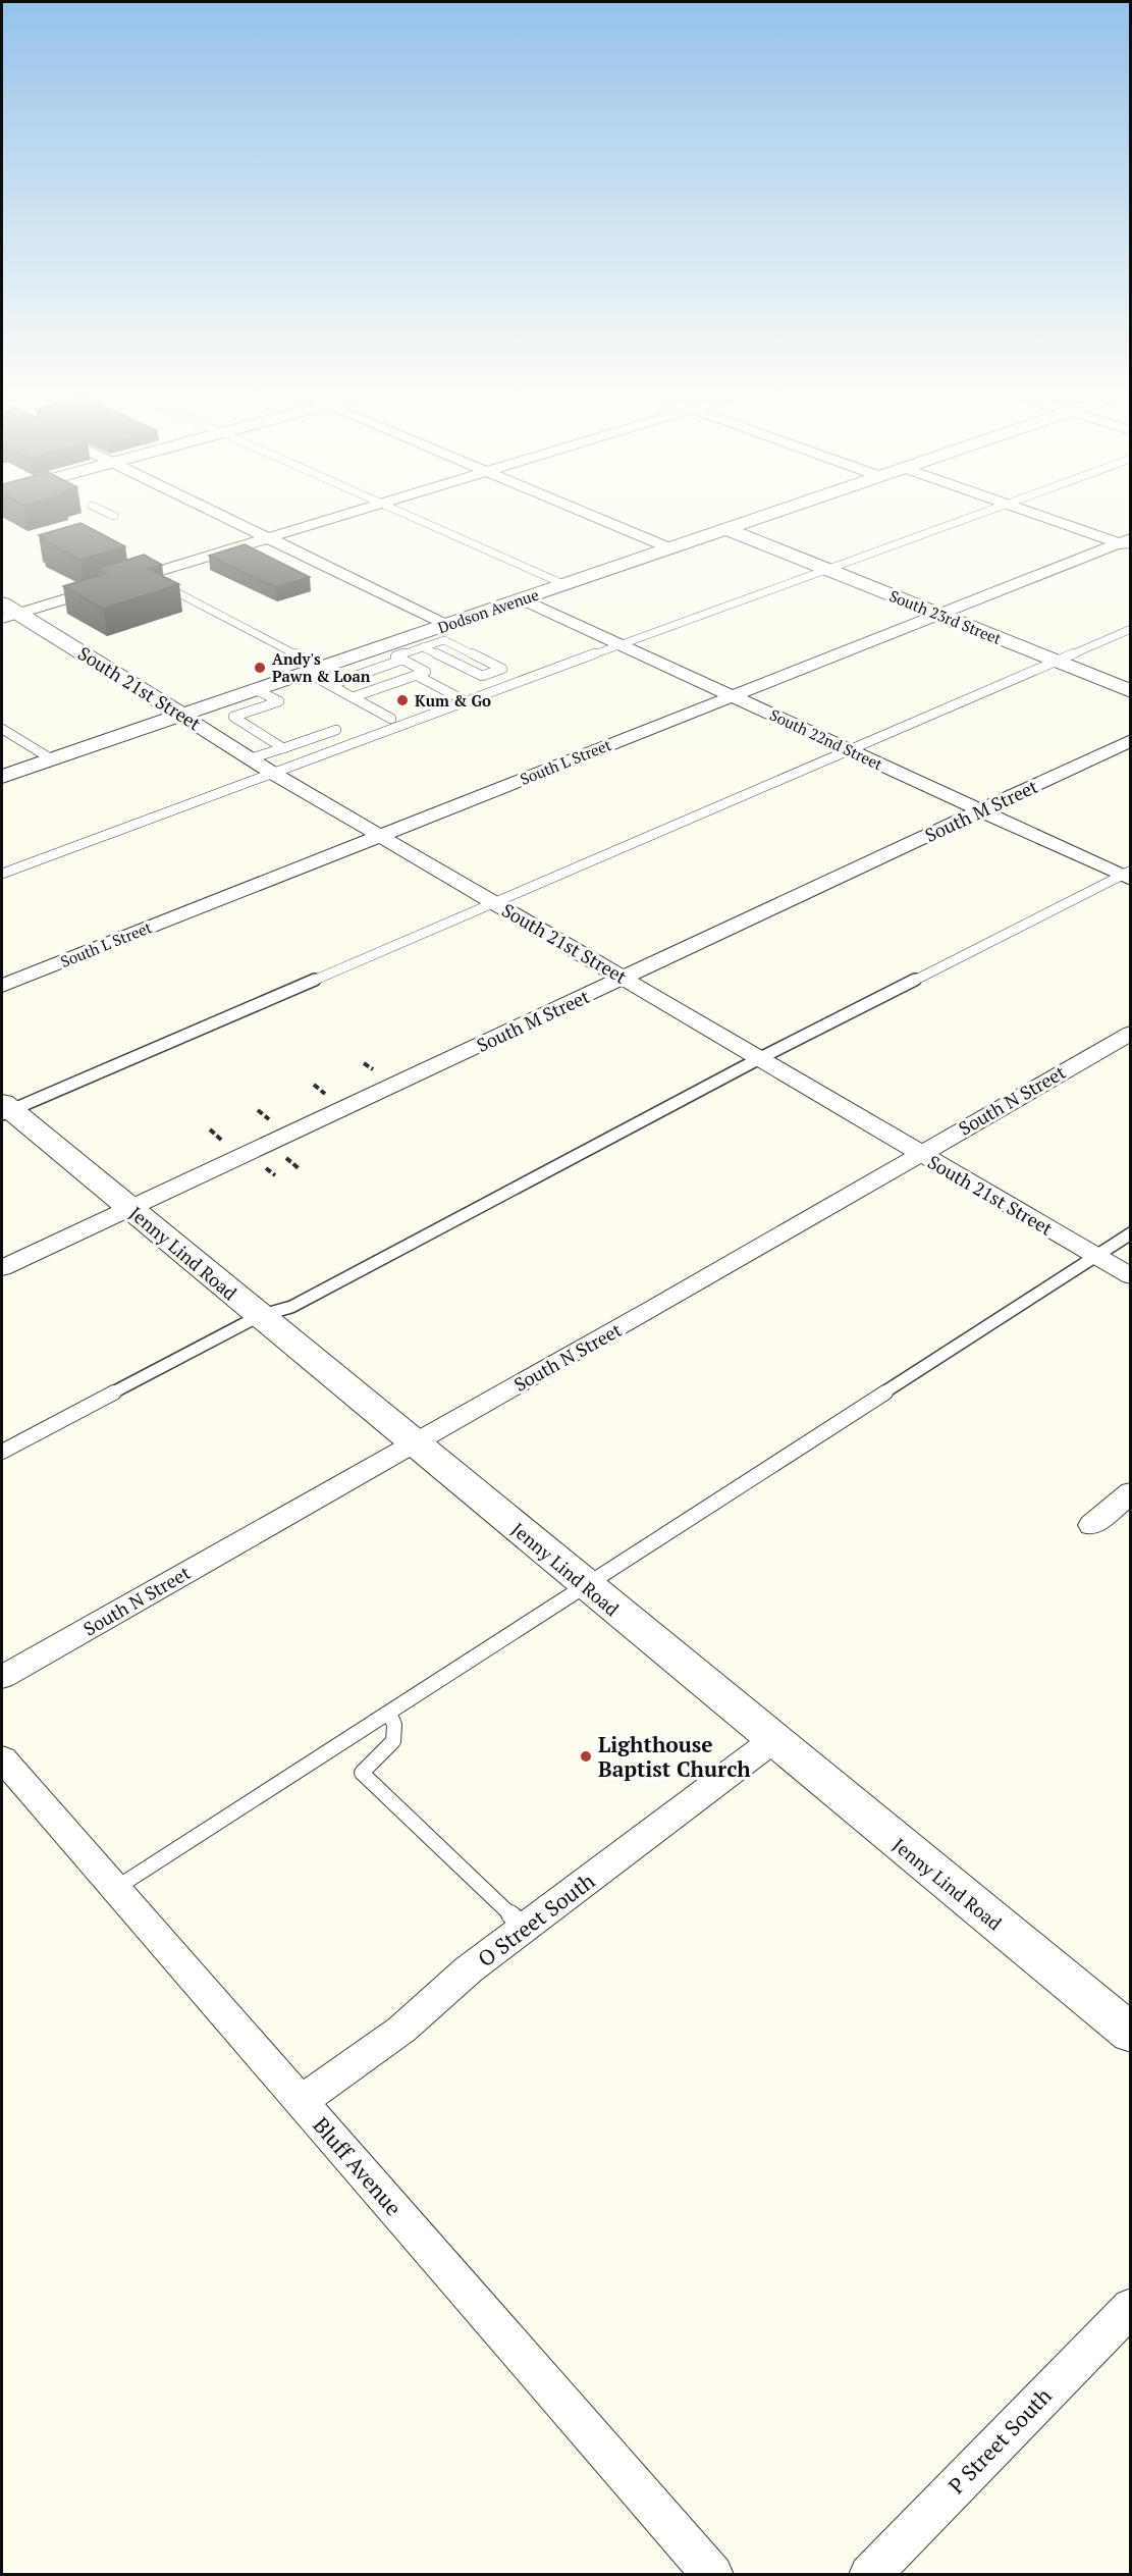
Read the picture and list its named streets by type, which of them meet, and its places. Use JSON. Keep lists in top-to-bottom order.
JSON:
{
  "streets": {
    "street": [
      "Dodson Avenue",
      "South 23rd Street",
      "South 21st Street",
      "South 22nd Street",
      "South L Street",
      "South M Street",
      "South N Street",
      "Jenny Lind Road",
      "O Street South",
      "Bluff Avenue",
      "P Street South"
    ]
  },
  "crossings": [
    ["Dodson Avenue", "South 23rd Street"],
    ["Dodson Avenue", "South 21st Street"],
    ["Dodson Avenue", "South 22nd Street"],
    ["South 23rd Street", "South L Street"],
    ["South 21st Street", "South L Street"],
    ["South 21st Street", "South M Street"],
    ["South 21st Street", "South N Street"],
    ["South 22nd Street", "South L Street"],
    ["South 22nd Street", "South M Street"],
    ["South M Street", "Jenny Lind Road"],
    ["South N Street", "Jenny Lind Road"],
    ["Jenny Lind Road", "O Street South"],
    ["O Street South", "Bluff Avenue"]
  ],
  "places": ["Andy's Pawn & Loan", "Kum & Go", "Lighthouse Baptist Church"]
}
